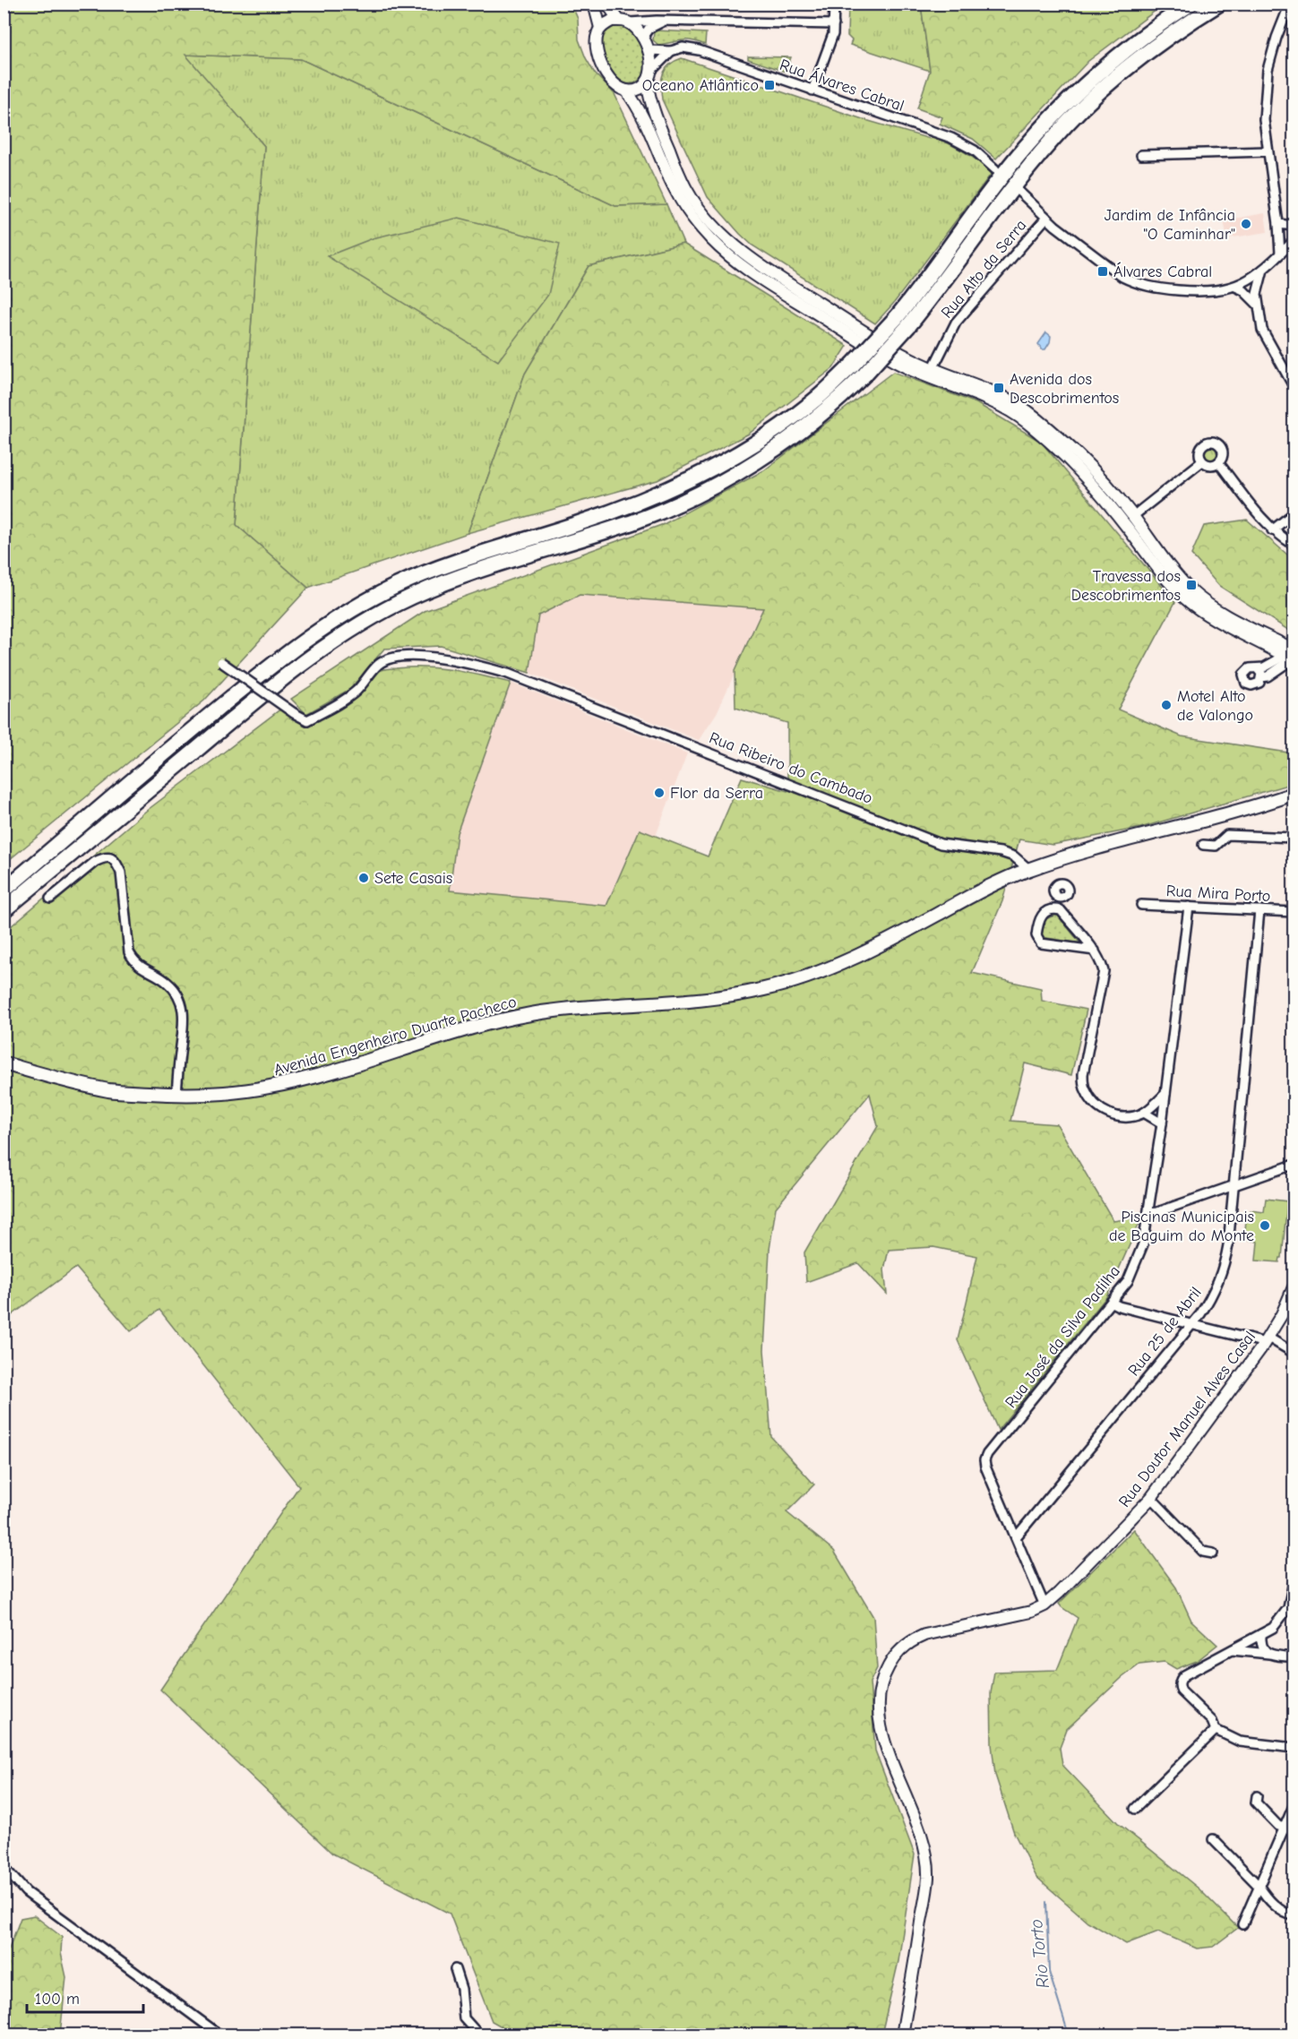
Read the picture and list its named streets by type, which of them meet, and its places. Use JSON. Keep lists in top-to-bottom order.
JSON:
{
  "streets": {
    "main road": ["Avenida Engenheiro Duarte Pacheco", "Rua Doutor Manuel Alves Casal"],
    "street": [
      "Rua Álvares Cabral",
      "Rua Alto da Serra",
      "Rua Ribeiro do Cambado",
      "Rua Mira Porto",
      "Rua 25 de Abril",
      "Rua José da Silva Padilha"
    ]
  },
  "crossings": [
    ["Rua Ribeiro do Cambado", "Avenida Engenheiro Duarte Pacheco"],
    ["Rua Mira Porto", "Rua 25 de Abril"],
    ["Rua Mira Porto", "Rua José da Silva Padilha"],
    ["Rua 25 de Abril", "Rua José da Silva Padilha"],
    ["Rua José da Silva Padilha", "Rua Doutor Manuel Alves Casal"]
  ],
  "water": ["Rio Torto"],
  "places": {
    "transit": [
      "Oceano Atlântico",
      "Álvares Cabral",
      "Avenida dos Descobrimentos",
      "Travessa dos Descobrimentos"
    ],
    "other": [
      "Jardim de Infância \"O Caminhar\"",
      "Motel Alto de Valongo",
      "Flor da Serra",
      "Sete Casais",
      "Piscinas Municipais de Baguim do Monte"
    ]
  },
  "scale_bar": "100 m"
}
